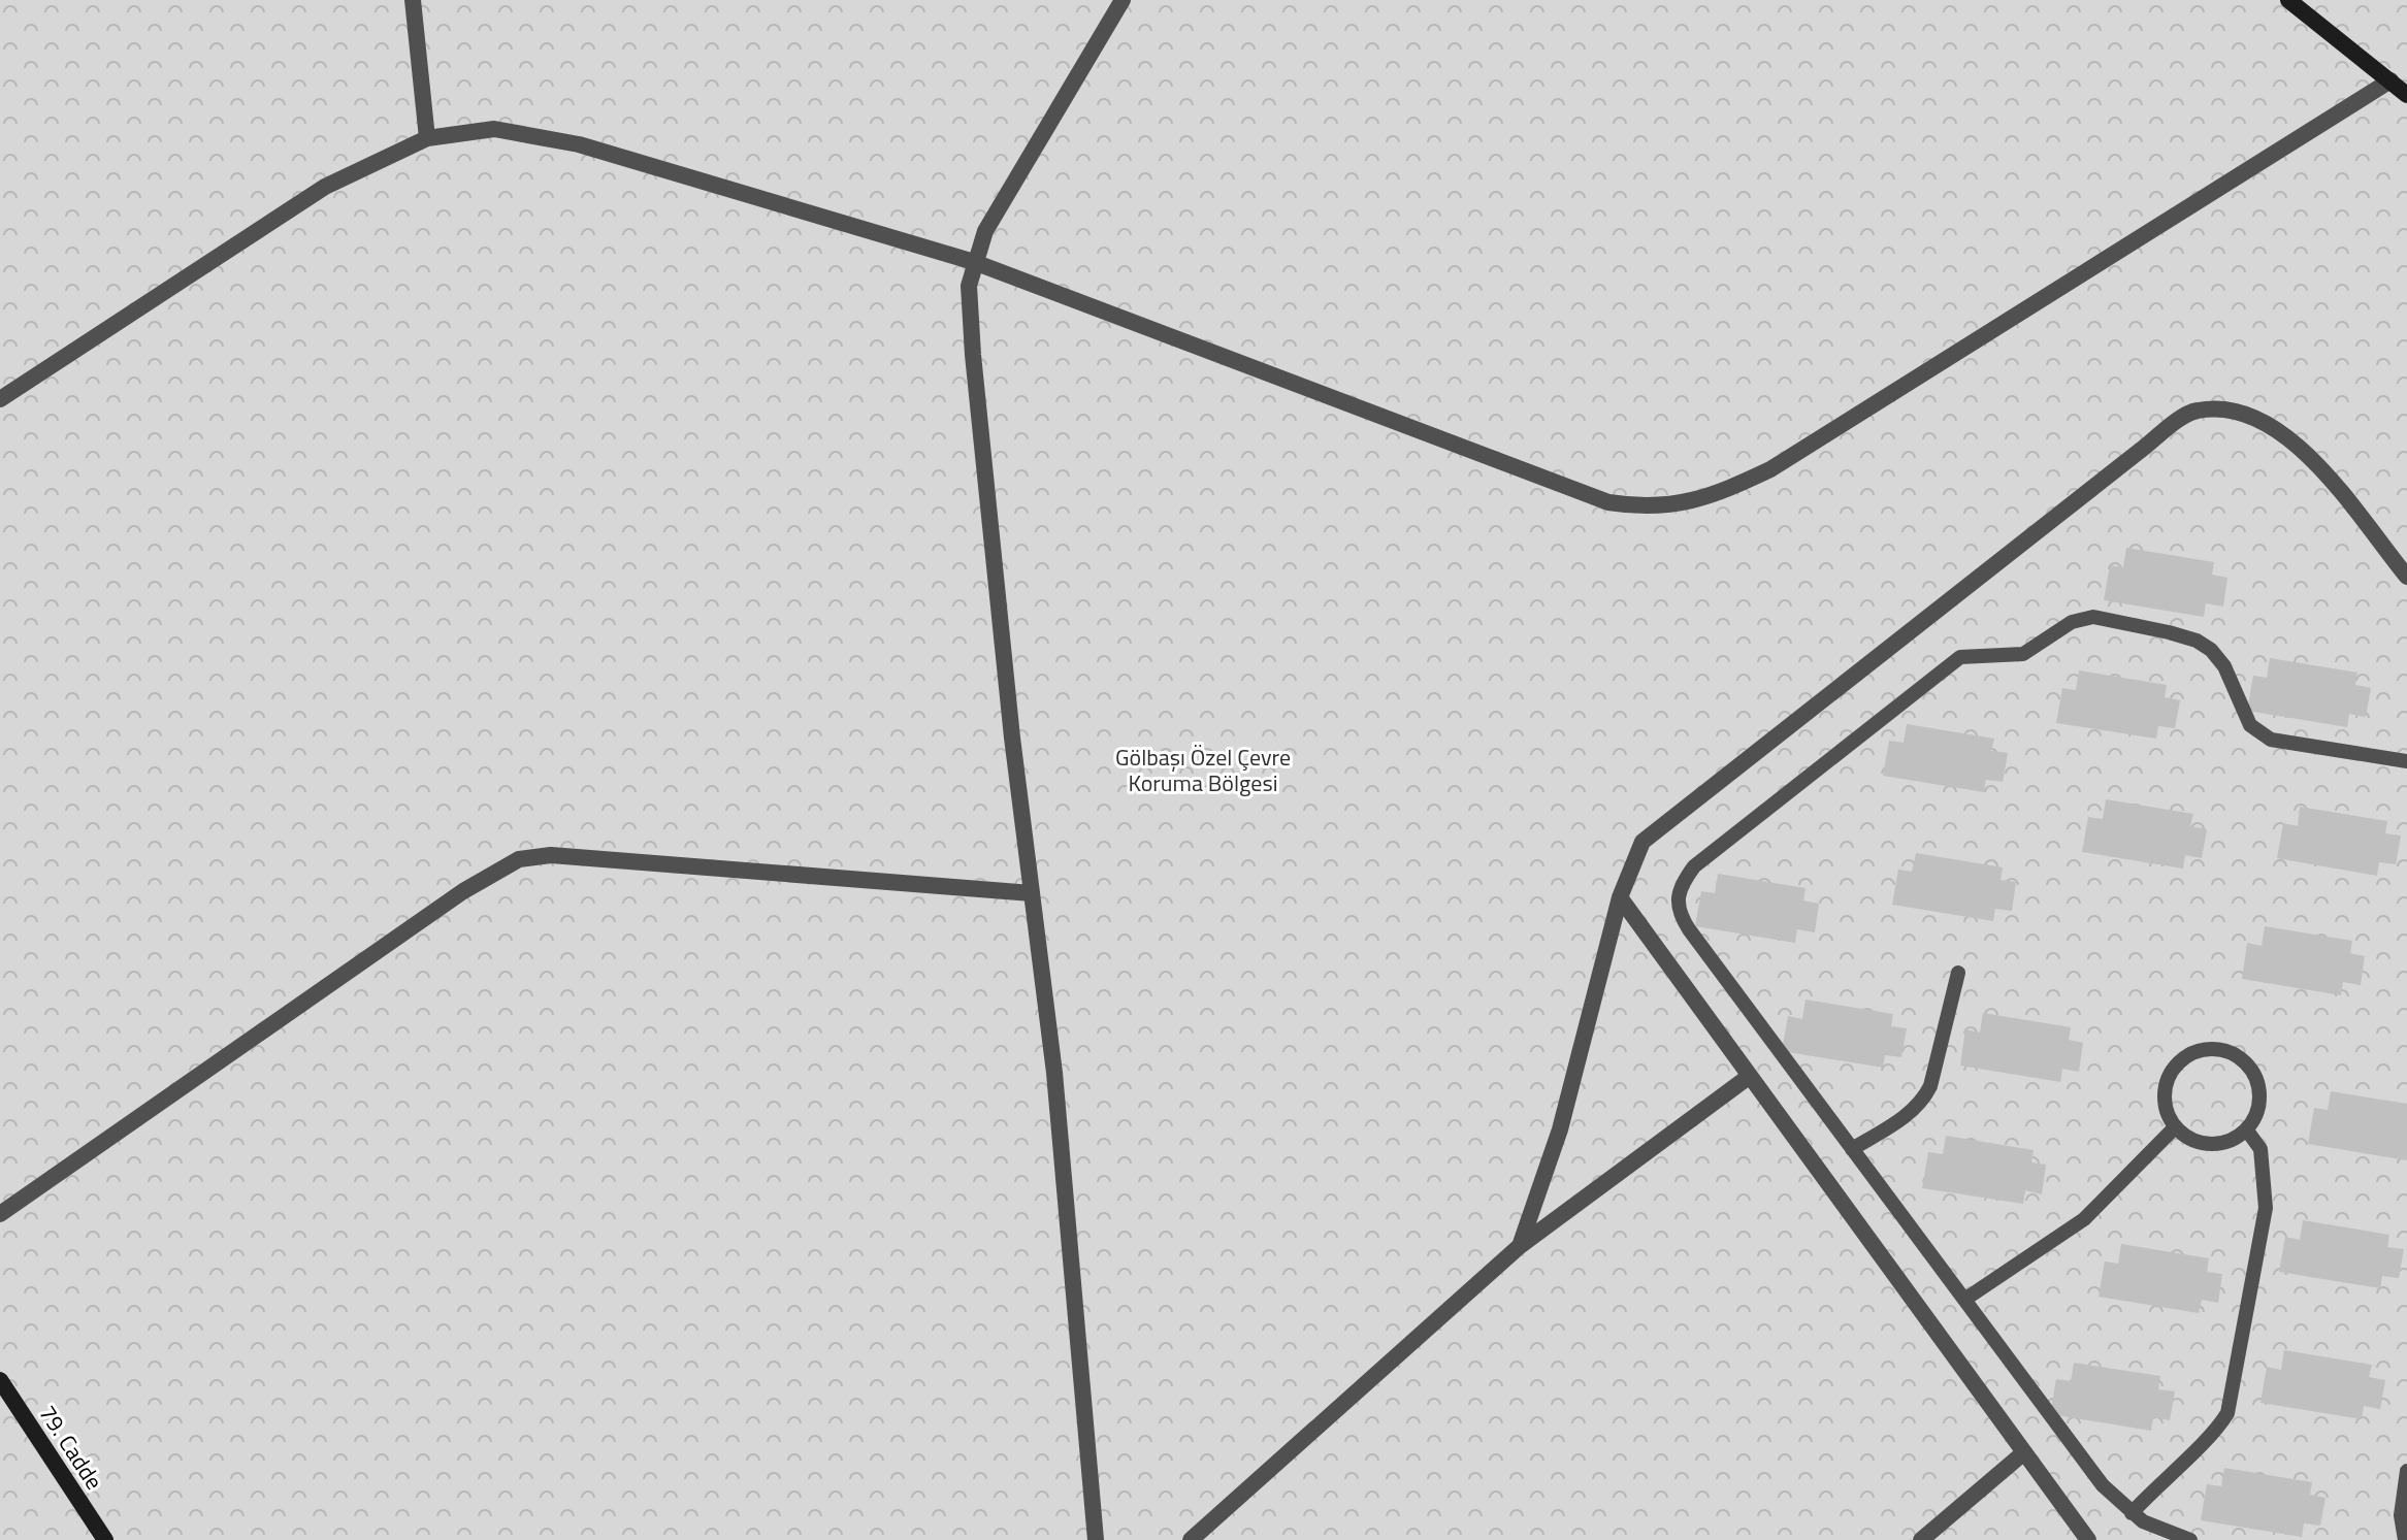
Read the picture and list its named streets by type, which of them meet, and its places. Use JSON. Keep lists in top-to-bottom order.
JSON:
{
  "streets": {
    "street": ["79. Cadde"]
  },
  "parks": ["Gölbaşı Özel Çevre Koruma Bölgesi"]
}
